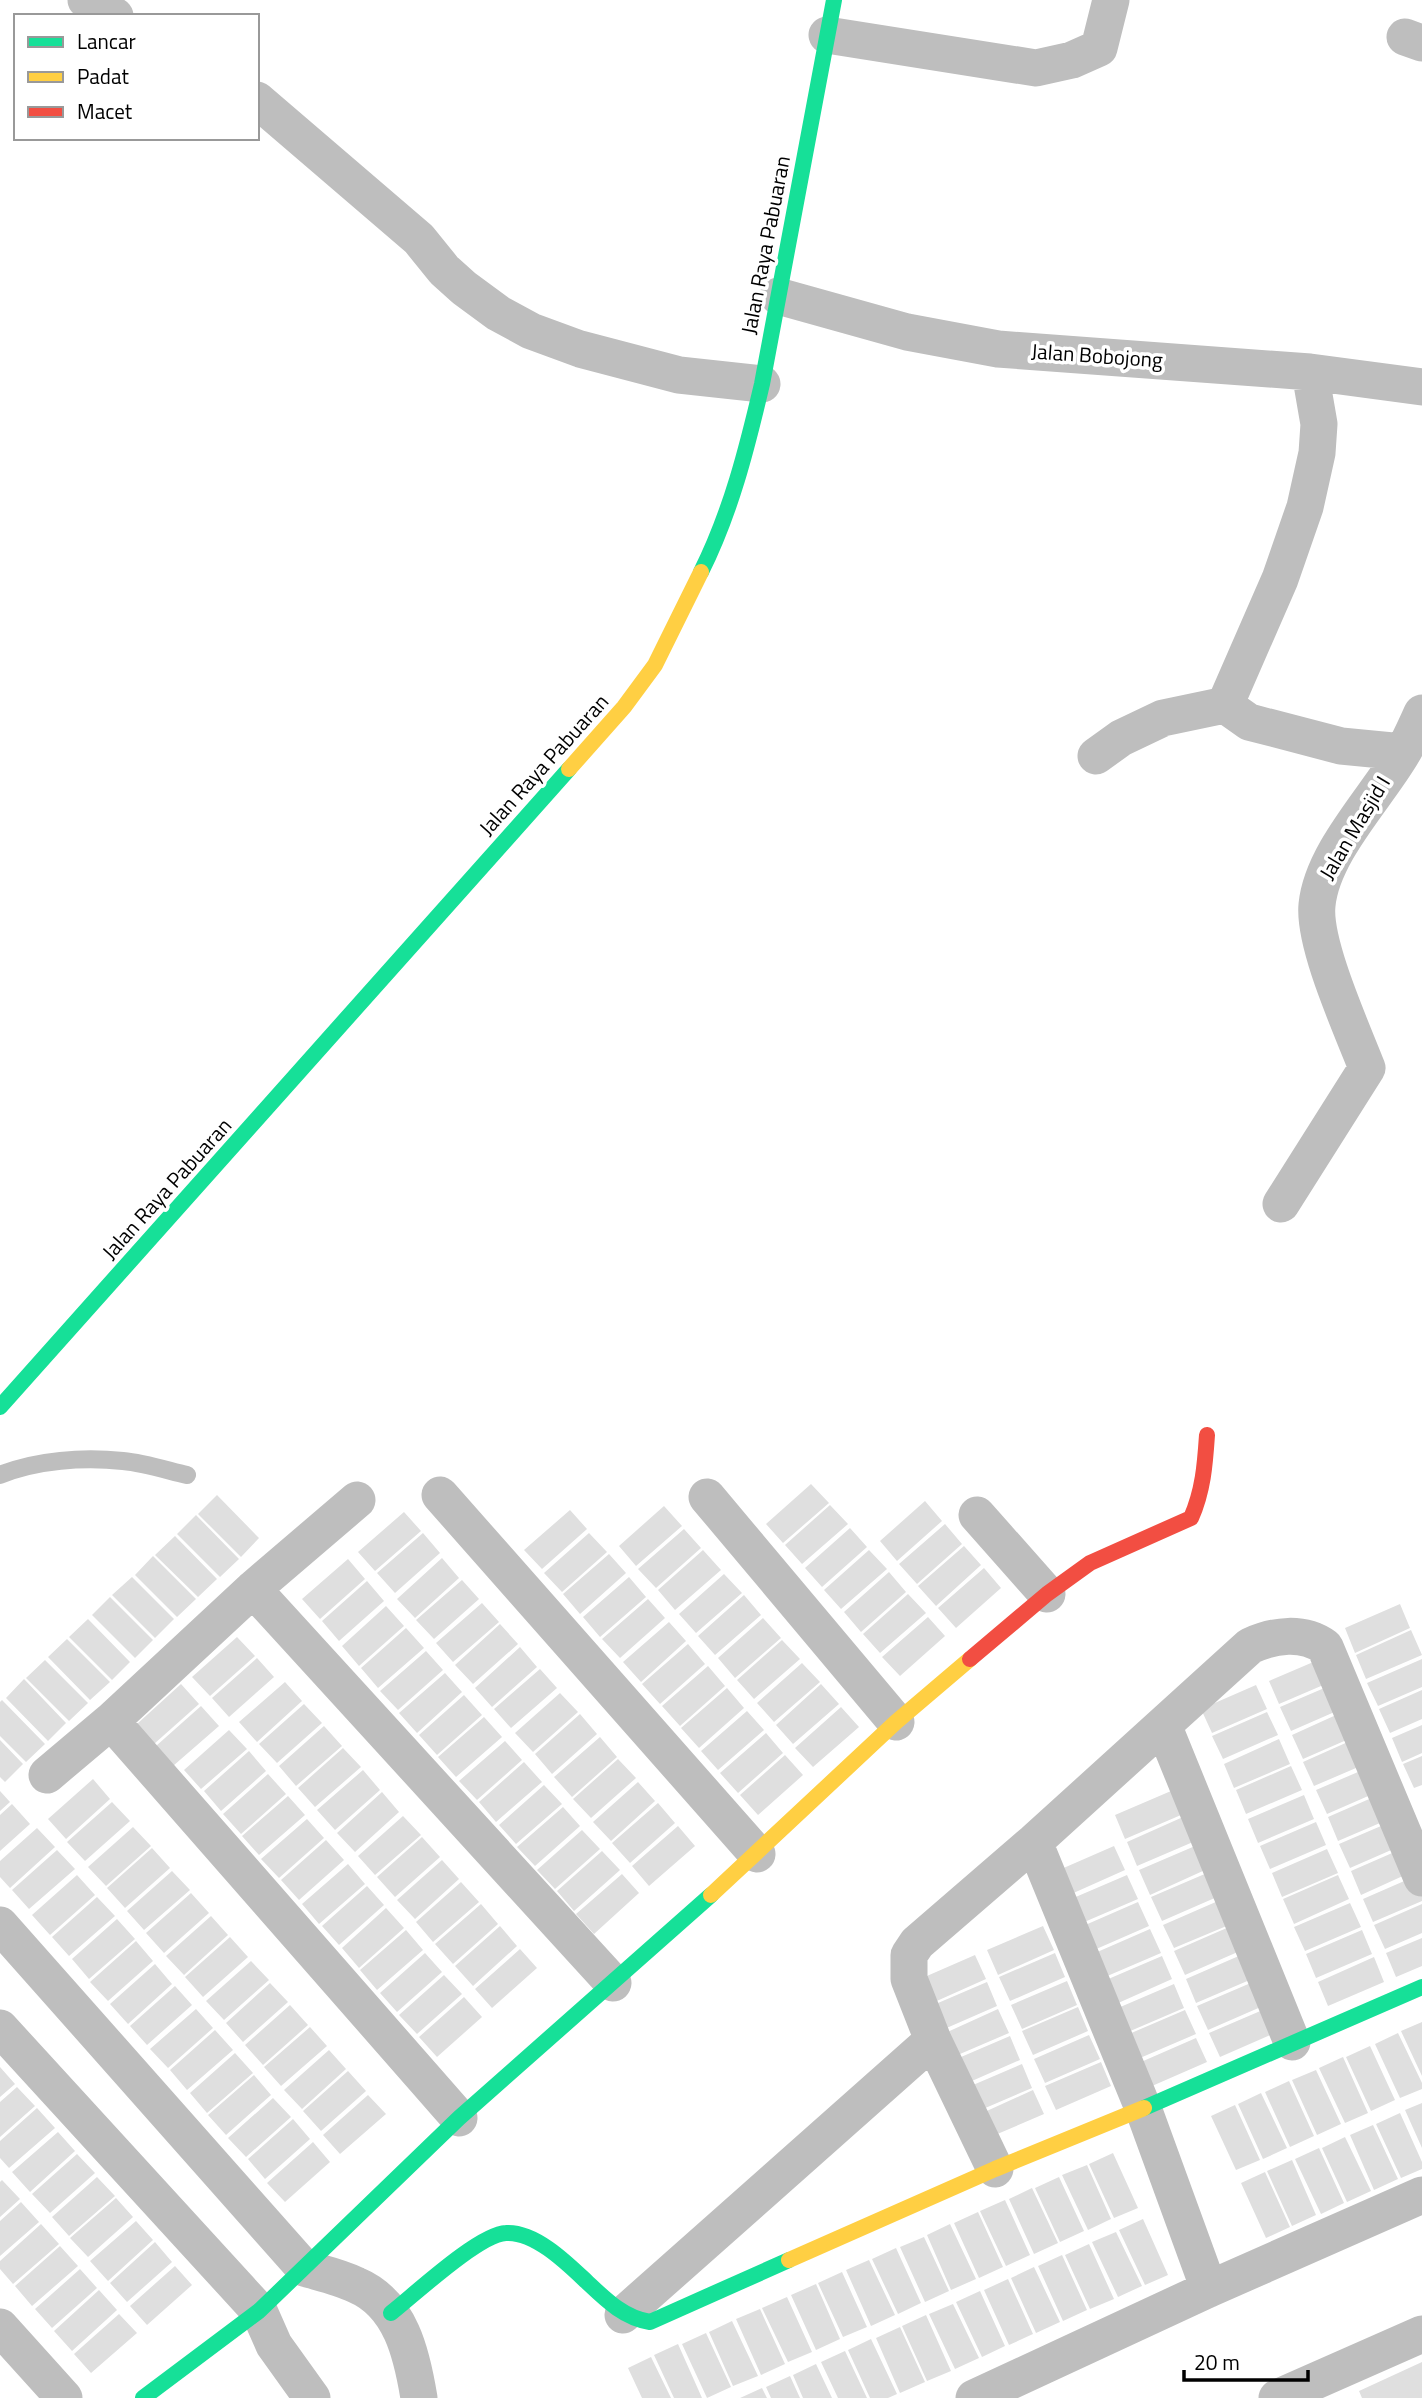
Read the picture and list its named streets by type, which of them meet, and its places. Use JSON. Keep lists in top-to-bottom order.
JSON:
{
  "streets": {
    "street": ["Jalan Raya Pabuaran", "Jalan Bobojong", "Jalan Masjid I"]
  },
  "crossings": [
    ["Jalan Raya Pabuaran", "Jalan Bobojong"]
  ],
  "legend": ["Lancar", "Padat", "Macet"],
  "scale_bar": "20 m"
}
